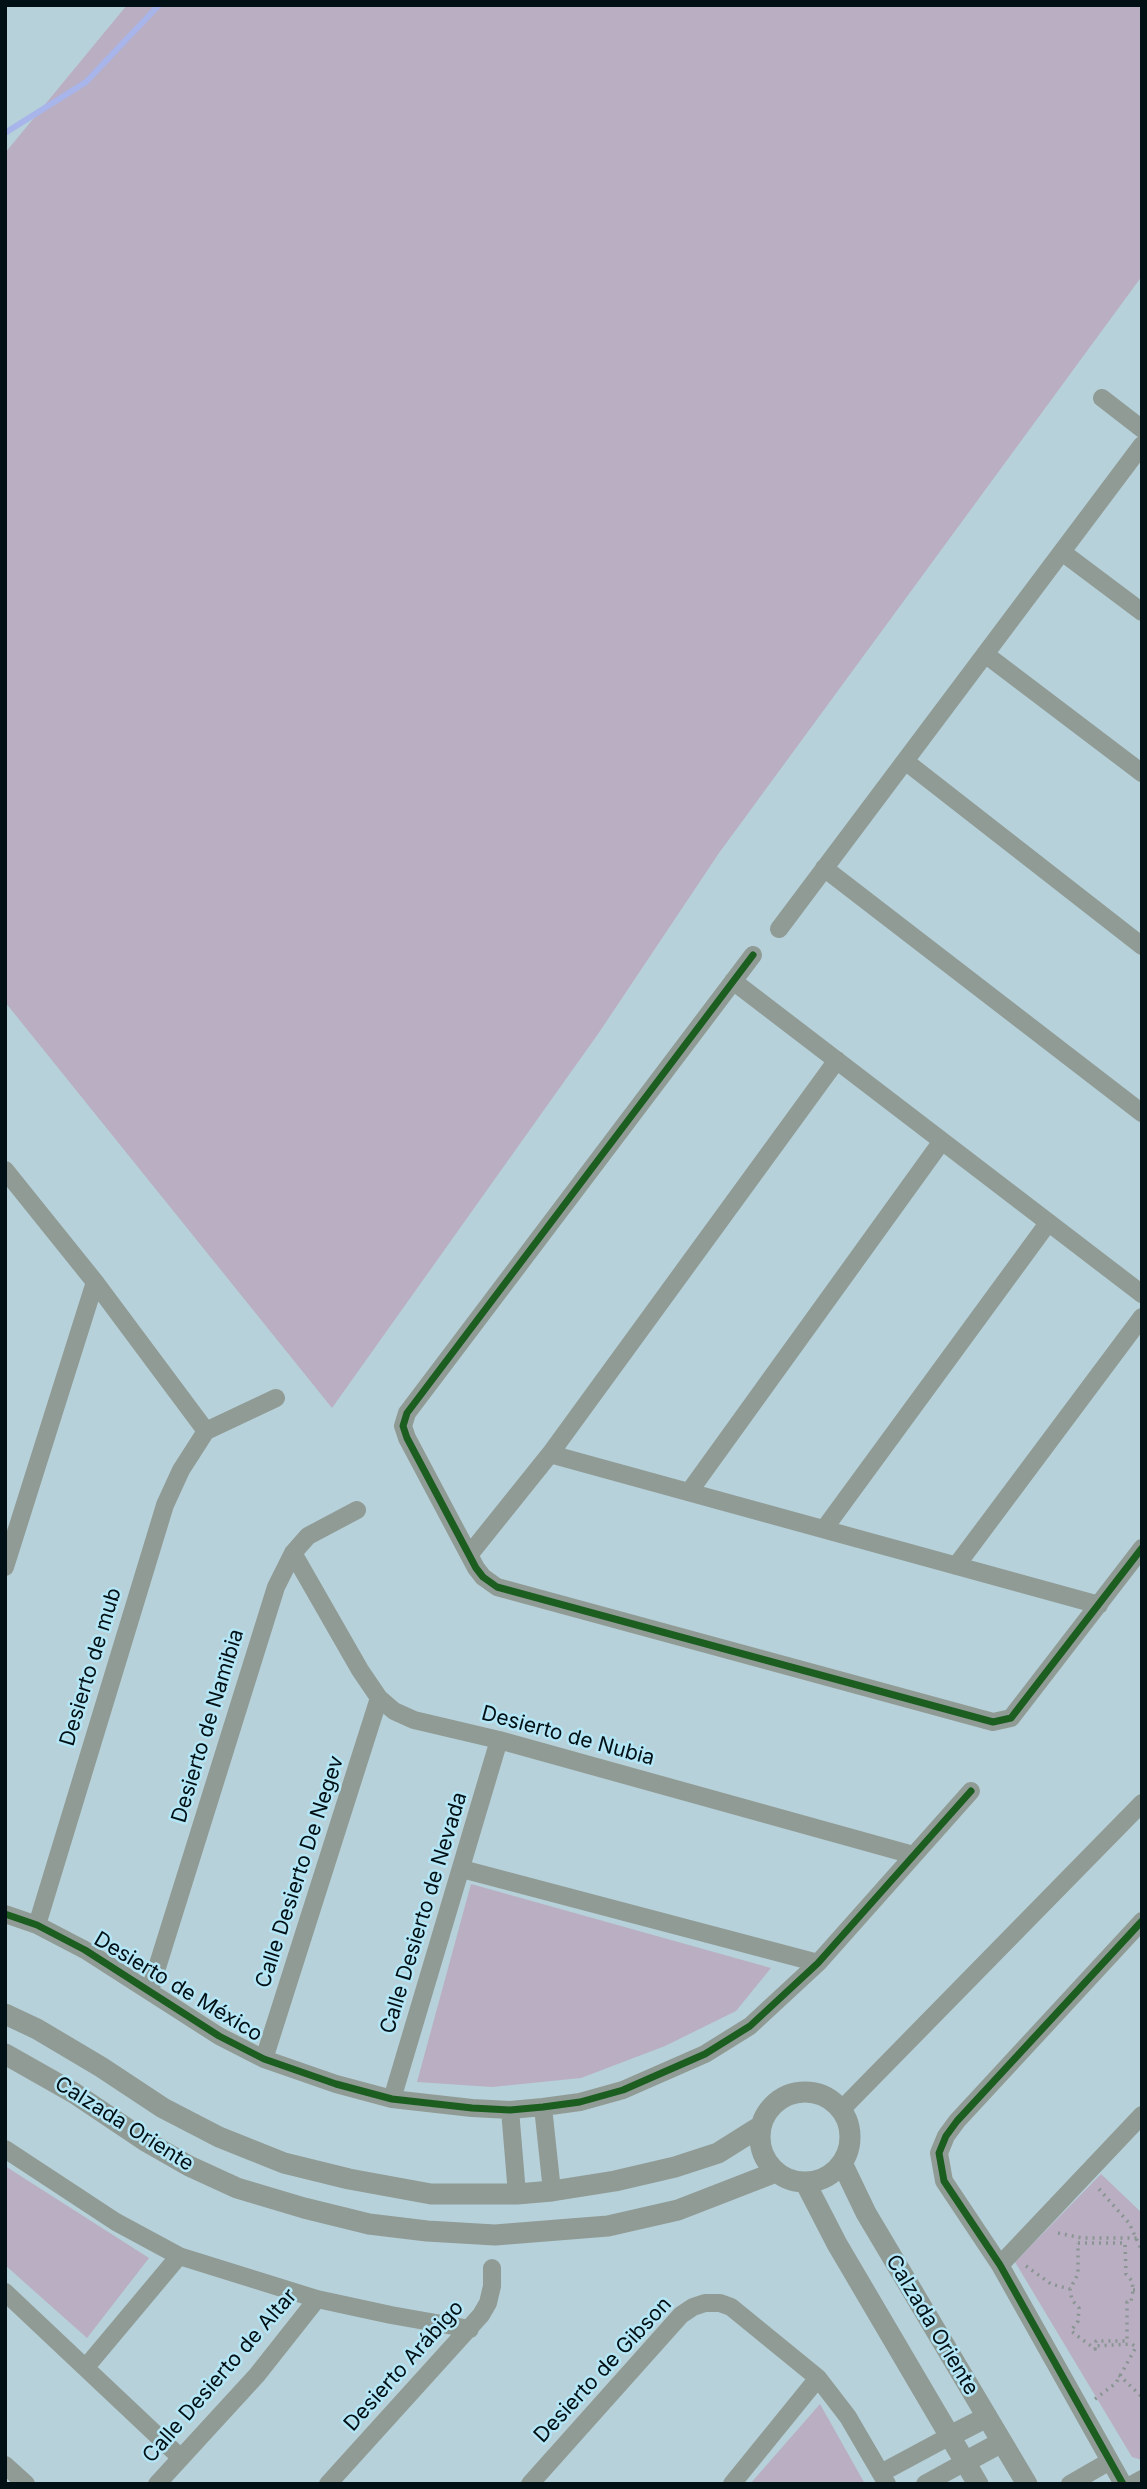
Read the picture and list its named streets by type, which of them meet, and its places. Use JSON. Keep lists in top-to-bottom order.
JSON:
{
  "streets": {
    "street": [
      "Desierto de mub",
      "Desierto de Namibia",
      "Desierto de Nubia",
      "Calle Desierto De Negev",
      "Calle Desierto de Nevada",
      "Desierto de México",
      "Calzada Oriente",
      "Desierto Arábigo",
      "Desierto de Gibson",
      "Calle Desierto de Altar"
    ]
  },
  "crossings": [
    ["Desierto de mub", "Desierto de México"],
    ["Desierto de Namibia", "Desierto de Nubia"],
    ["Desierto de Namibia", "Desierto de México"],
    ["Desierto de Nubia", "Calle Desierto De Negev"],
    ["Desierto de Nubia", "Calle Desierto de Nevada"],
    ["Desierto de Nubia", "Desierto de México"],
    ["Calle Desierto De Negev", "Desierto de México"],
    ["Calle Desierto de Nevada", "Desierto de México"]
  ]
}
